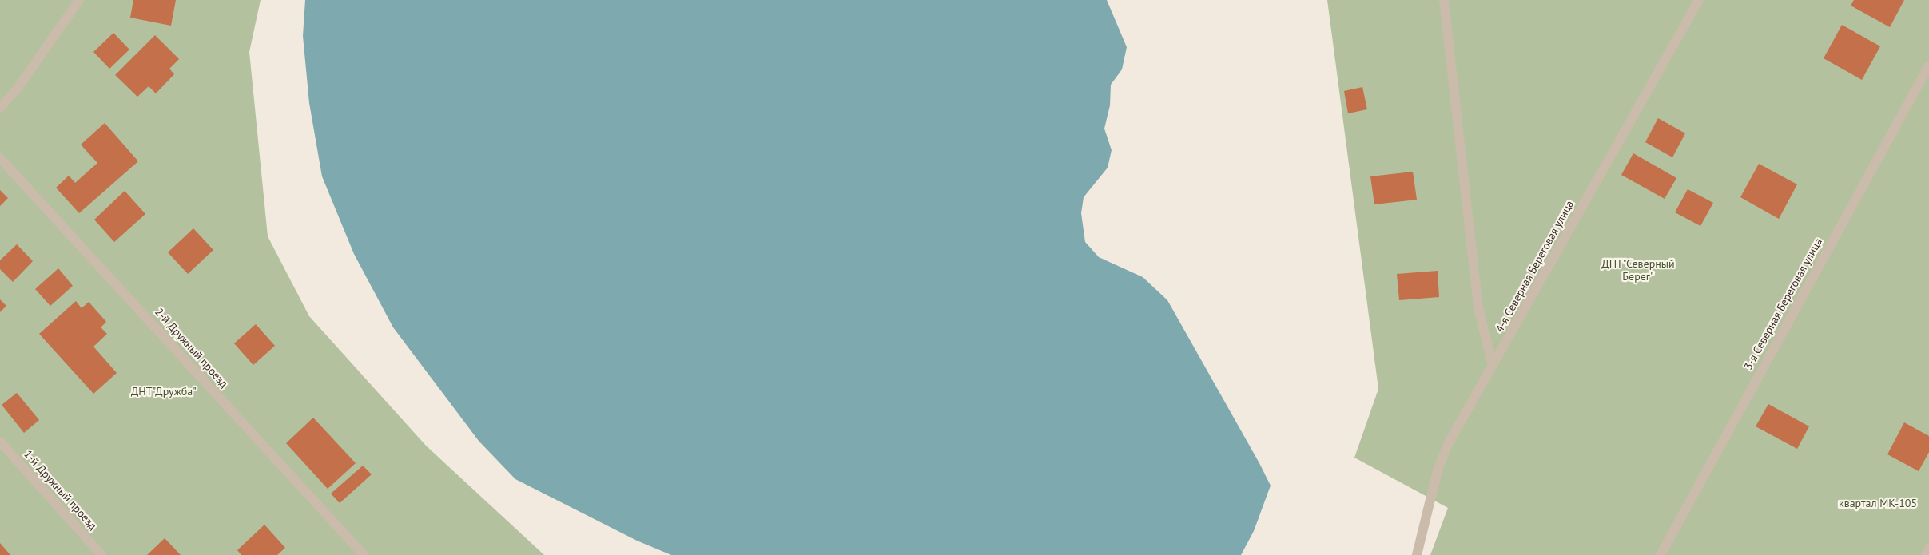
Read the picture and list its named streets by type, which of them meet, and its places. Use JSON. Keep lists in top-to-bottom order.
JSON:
{
  "streets": {
    "street": [
      "4-я Северная Береговая улица",
      "3-я Северная Береговая улица",
      "2-й Дружный проезд",
      "1-й Дружный проезд"
    ]
  },
  "parks": ["ДНТ\"Северный Берег\"", "ДНТ\"Дружба\"", "квартал МК-105"]
}
